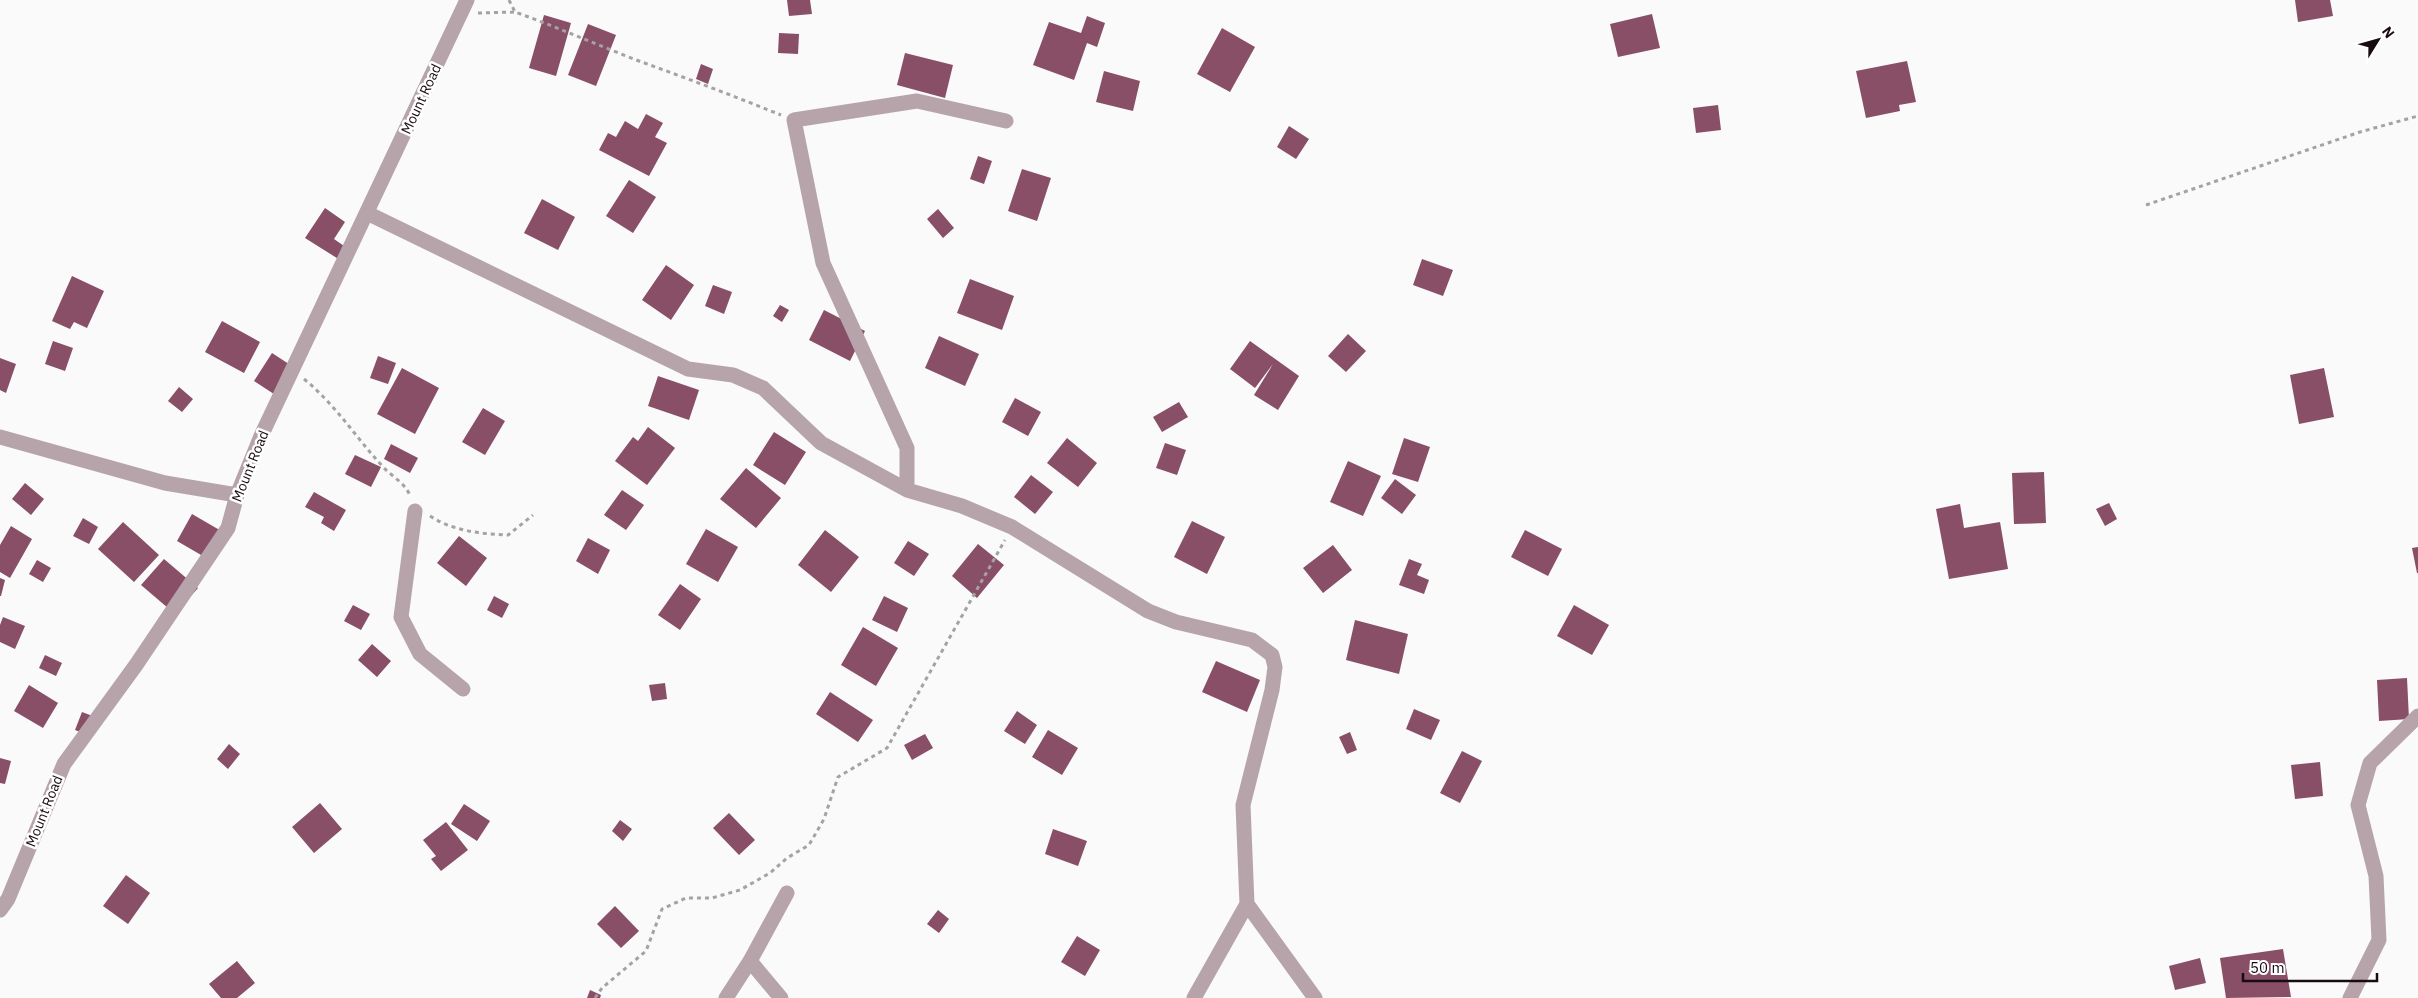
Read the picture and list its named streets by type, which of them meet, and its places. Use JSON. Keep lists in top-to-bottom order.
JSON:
{
  "streets": {
    "street": ["Mount Road"]
  },
  "scale_bar": "50 m",
  "north": "top right"
}
